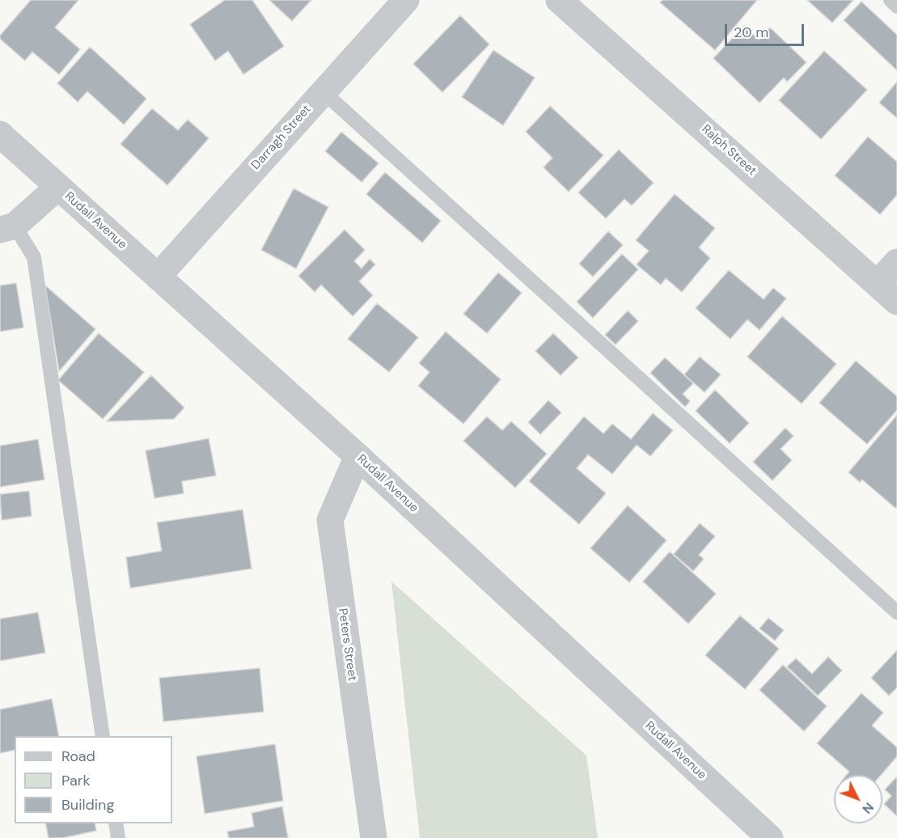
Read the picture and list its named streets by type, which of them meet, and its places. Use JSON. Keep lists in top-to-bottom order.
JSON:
{
  "streets": {
    "street": [
      "Darragh Street",
      "Ralph Street",
      "Rudall Avenue",
      "Peters Street"
    ]
  },
  "crossings": [
    ["Darragh Street", "Rudall Avenue"],
    ["Rudall Avenue", "Peters Street"]
  ],
  "legend": ["Road", "Park", "Building"],
  "scale_bar": "20 m",
  "north": "bottom right"
}
